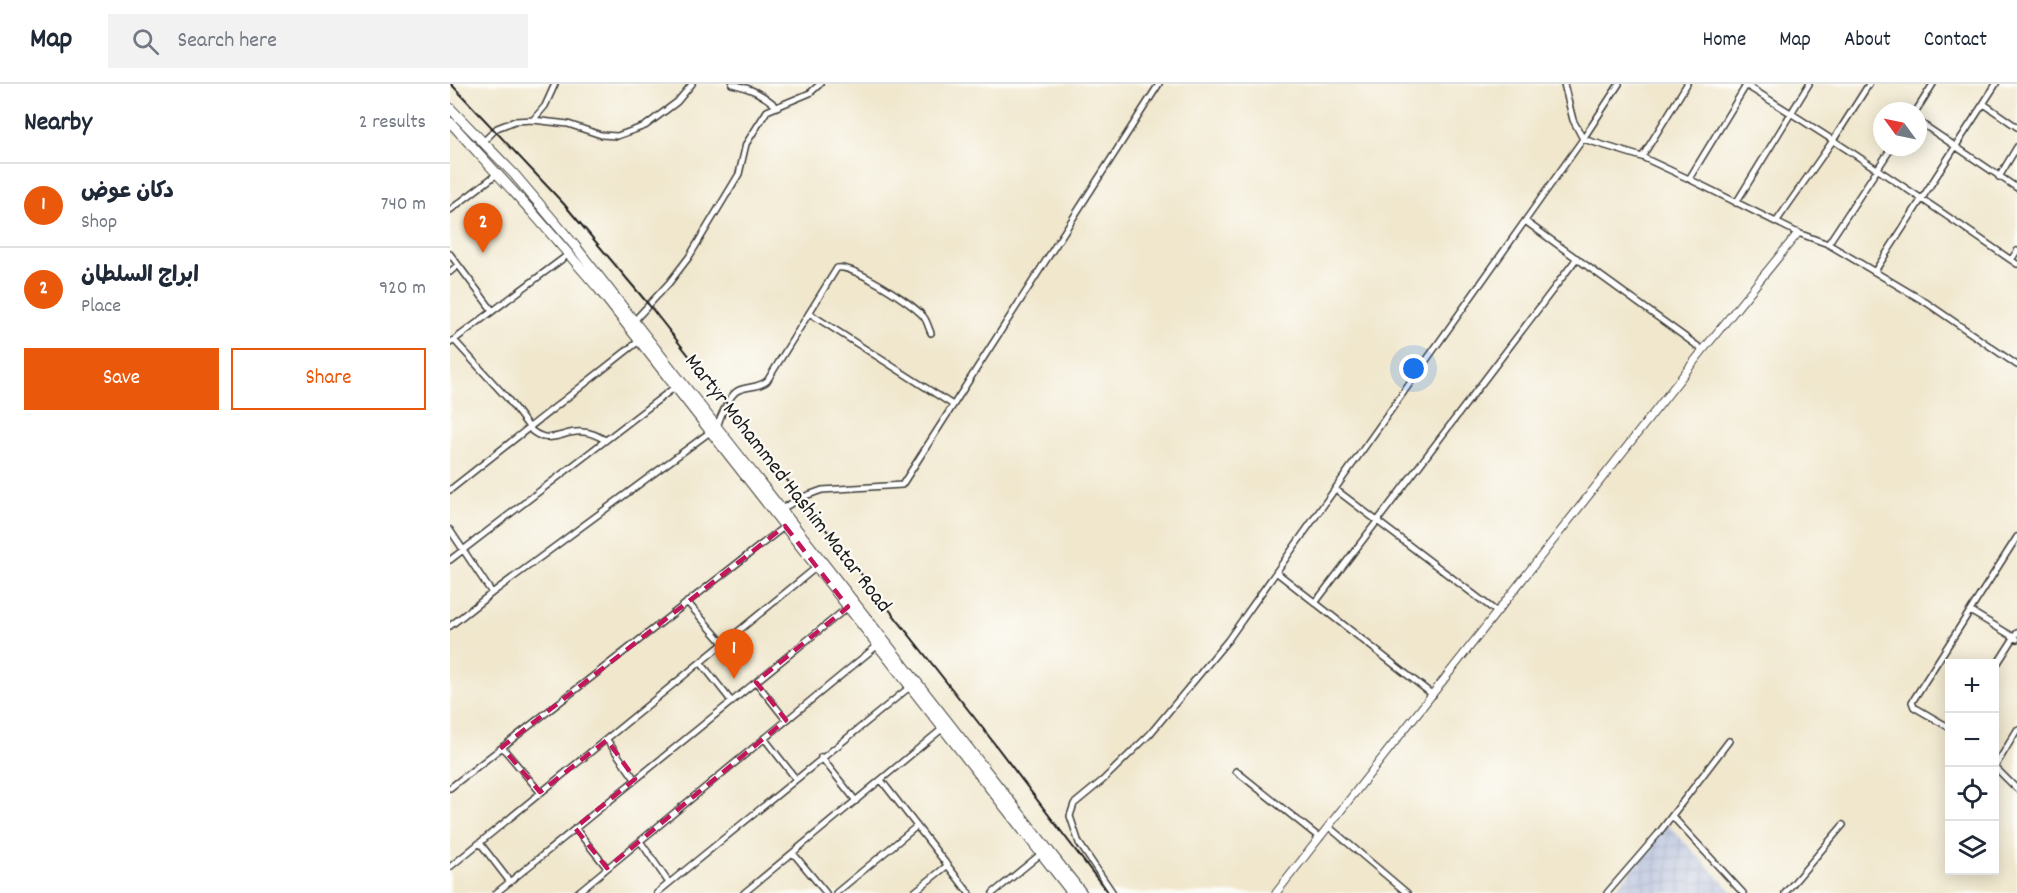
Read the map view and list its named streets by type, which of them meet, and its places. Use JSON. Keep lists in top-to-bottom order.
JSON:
{
  "streets": {
    "main road": ["Martyr Mohammed Hashim Matar Road"]
  },
  "north": "top left",
  "page": {
    "header": "Map",
    "search": "Search here",
    "nav": [
      "Home",
      "Map",
      "About",
      "Contact"
    ],
    "heading": ["Nearby", "2 results"],
    "list": [
      {
        "mark": "1",
        "name": "دكان عوض",
        "note": "Shop",
        "value": "740 m"
      },
      {
        "mark": "2",
        "name": "ابراج السلطان",
        "note": "Place",
        "value": "920 m"
      }
    ],
    "pins": ["2", "1"],
    "buttons": ["Save", "Share"],
    "map_buttons": ["+", "−"]
  }
}
